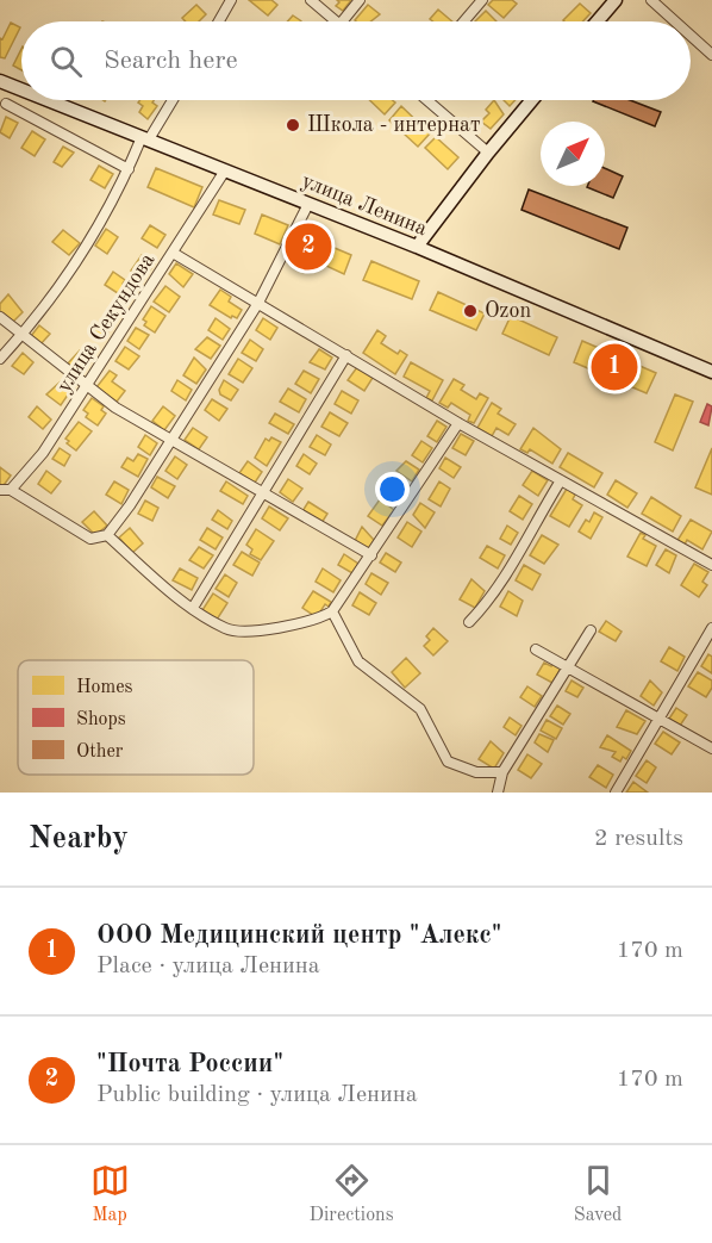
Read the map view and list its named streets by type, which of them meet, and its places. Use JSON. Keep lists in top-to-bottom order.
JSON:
{
  "streets": {
    "main road": ["улица Ленина"],
    "street": ["улица Секундова"]
  },
  "crossings": [
    ["улица Ленина", "улица Секундова"]
  ],
  "places": ["Школа - интернат", "Ozon"],
  "legend": ["Homes", "Shops", "Other"],
  "north": "top right",
  "page": {
    "search": "Search here",
    "pins": ["2", "1"],
    "heading": ["Nearby", "2 results"],
    "list": [
      {
        "mark": "1",
        "name": "ООО Медицинский центр \"Алекс\"",
        "note": "Place · улица Ленина",
        "value": "170 m"
      },
      {
        "mark": "2",
        "name": "\"Почта России\"",
        "note": "Public building · улица Ленина",
        "value": "170 m"
      }
    ],
    "nav": ["Map", "Directions", "Saved"]
  }
}
